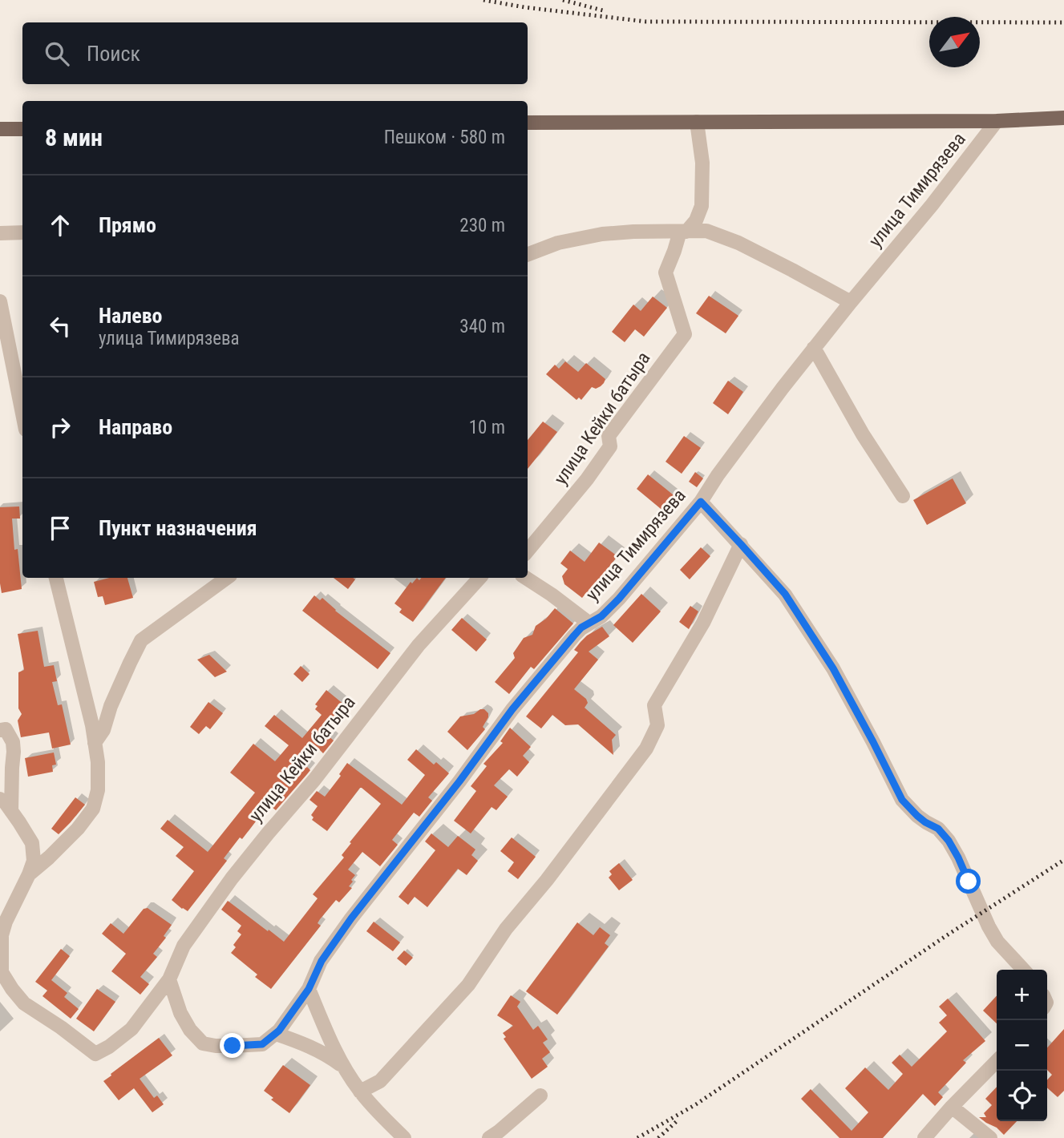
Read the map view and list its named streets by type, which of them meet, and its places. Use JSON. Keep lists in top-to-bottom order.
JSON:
{
  "streets": {
    "street": ["улица Тимирязева", "улица Кейки батыра"]
  },
  "crossings": [
    ["улица Тимирязева", "улица Кейки батыра"]
  ],
  "north": "top right",
  "page": {
    "search": "Поиск",
    "heading": ["8 мин", "Пешком · 580 m"],
    "list": [
      ["Прямо", "230 m"],
      ["Налево", "улица Тимирязева", "340 m"],
      ["Направо", "10 m"],
      "Пункт назначения"
    ],
    "map_buttons": ["+", "−"]
  }
}
